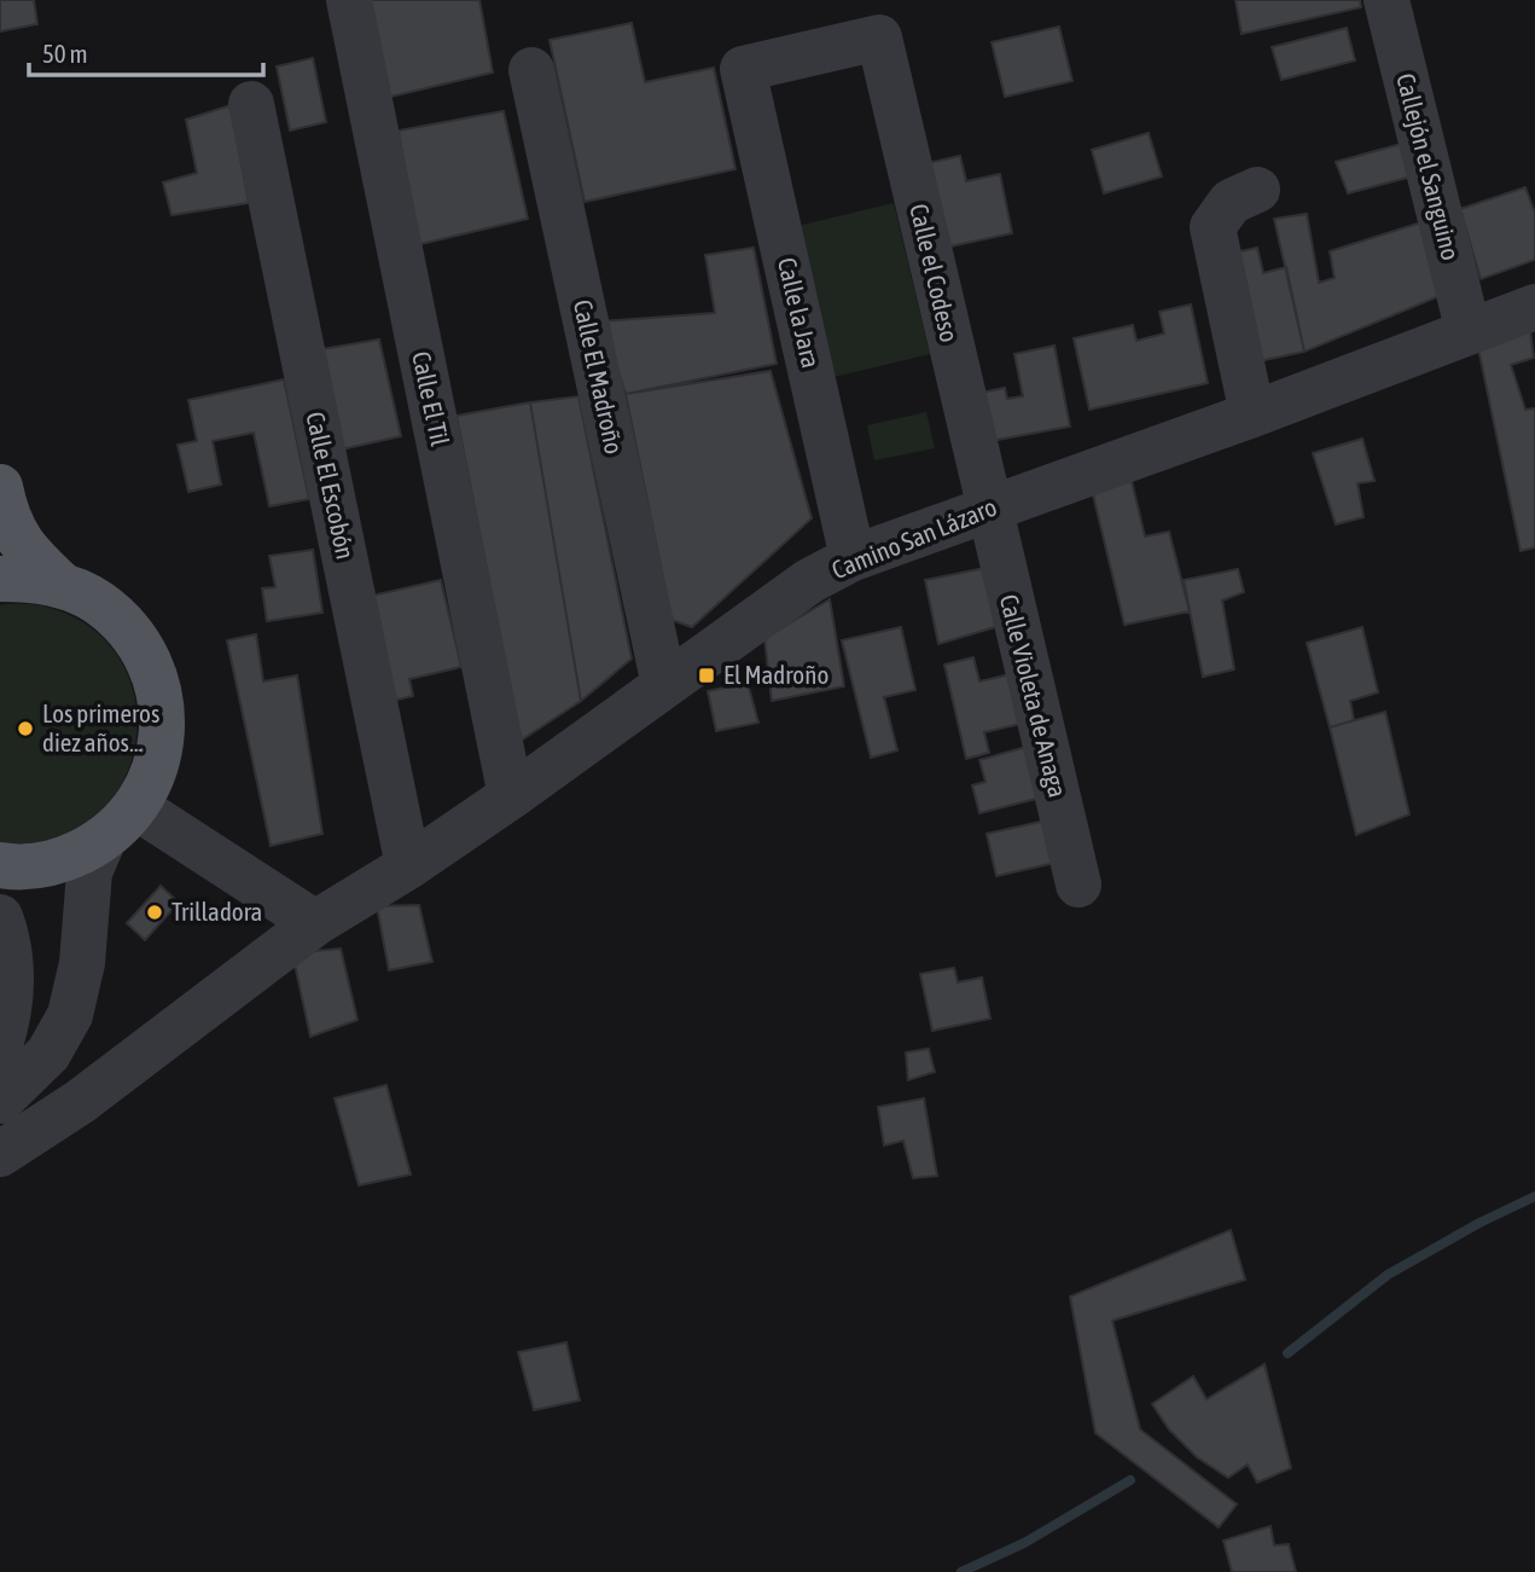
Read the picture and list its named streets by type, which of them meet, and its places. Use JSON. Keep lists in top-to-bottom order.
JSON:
{
  "streets": {
    "street": [
      "Callejón el Sanguino",
      "Calle el Codeso",
      "Calle la Jara",
      "Calle El Madroño",
      "Calle El Til",
      "Calle El Escobón",
      "Camino San Lázaro",
      "Calle Violeta de Anaga"
    ]
  },
  "crossings": [
    ["Callejón el Sanguino", "Camino San Lázaro"],
    ["Calle el Codeso", "Calle la Jara"],
    ["Calle el Codeso", "Camino San Lázaro"],
    ["Calle el Codeso", "Calle Violeta de Anaga"],
    ["Calle la Jara", "Camino San Lázaro"],
    ["Calle El Madroño", "Camino San Lázaro"],
    ["Calle El Til", "Camino San Lázaro"],
    ["Calle El Escobón", "Camino San Lázaro"],
    ["Camino San Lázaro", "Calle Violeta de Anaga"]
  ],
  "places": {
    "transit": ["El Madroño"],
    "other": ["Los primeros diez años...", "Trilladora"]
  },
  "scale_bar": "50 m"
}
